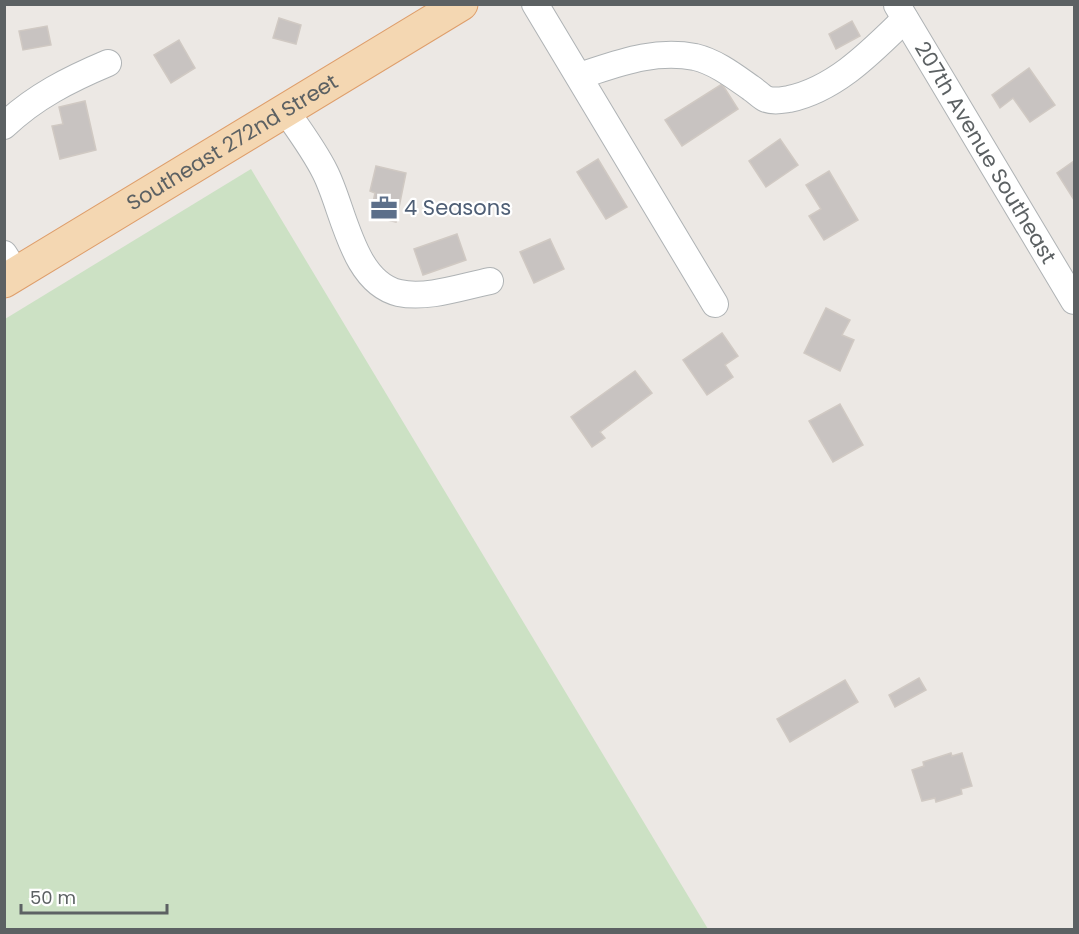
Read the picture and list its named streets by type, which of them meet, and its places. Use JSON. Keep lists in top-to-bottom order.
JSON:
{
  "streets": {
    "main road": ["Southeast 272nd Street"],
    "street": ["207th Avenue Southeast"]
  },
  "places": {
    "office": ["4 Seasons"]
  },
  "scale_bar": "50 m"
}
